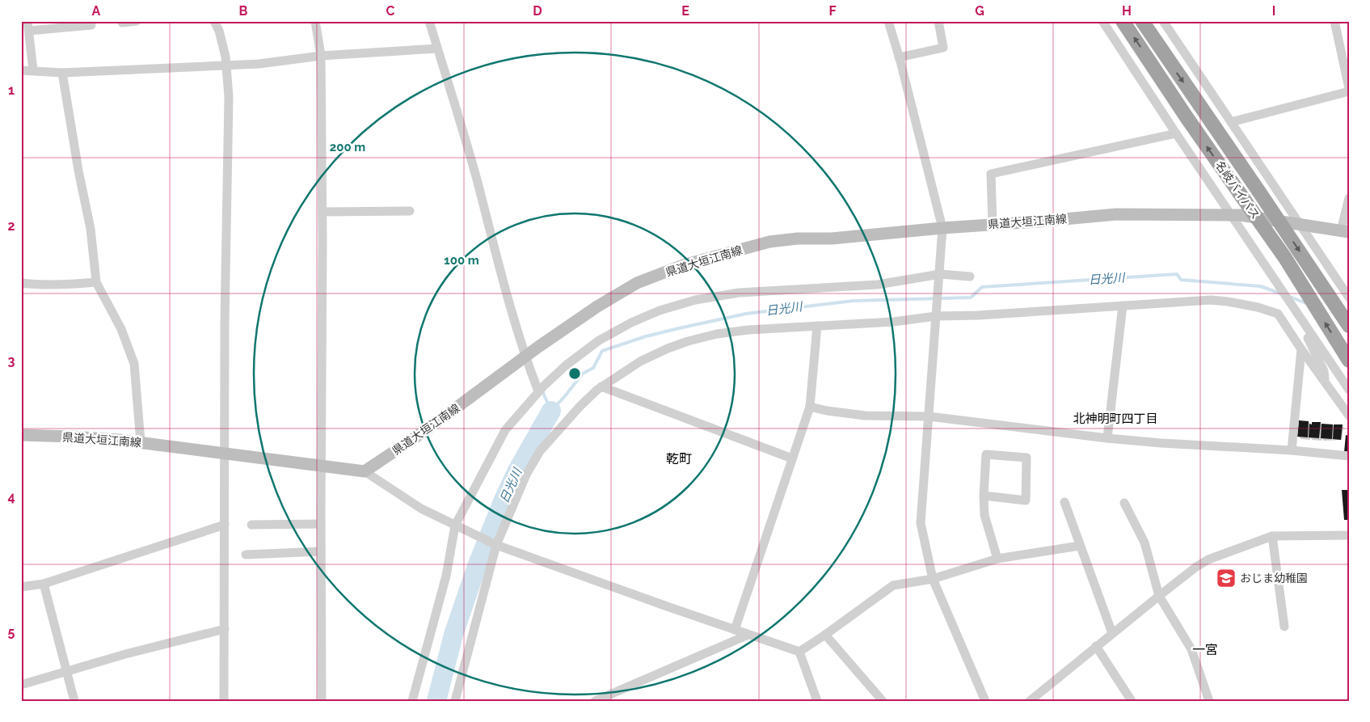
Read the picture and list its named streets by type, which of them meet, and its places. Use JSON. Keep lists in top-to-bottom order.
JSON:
{
  "streets": {
    "highway": ["名岐バイパス"],
    "main road": ["県道大垣江南線"]
  },
  "districts": ["北神明町四丁目", "乾町", "一宮"],
  "water": ["日光川"],
  "places": {
    "school or university": ["おじま幼稚園"]
  },
  "grid": {
    "columns": [
      "A",
      "B",
      "C",
      "D",
      "E",
      "F",
      "G",
      "H",
      "I"
    ],
    "rows": [
      "1",
      "2",
      "3",
      "4",
      "5"
    ]
  },
  "rings": ["200 m", "100 m"]
}
